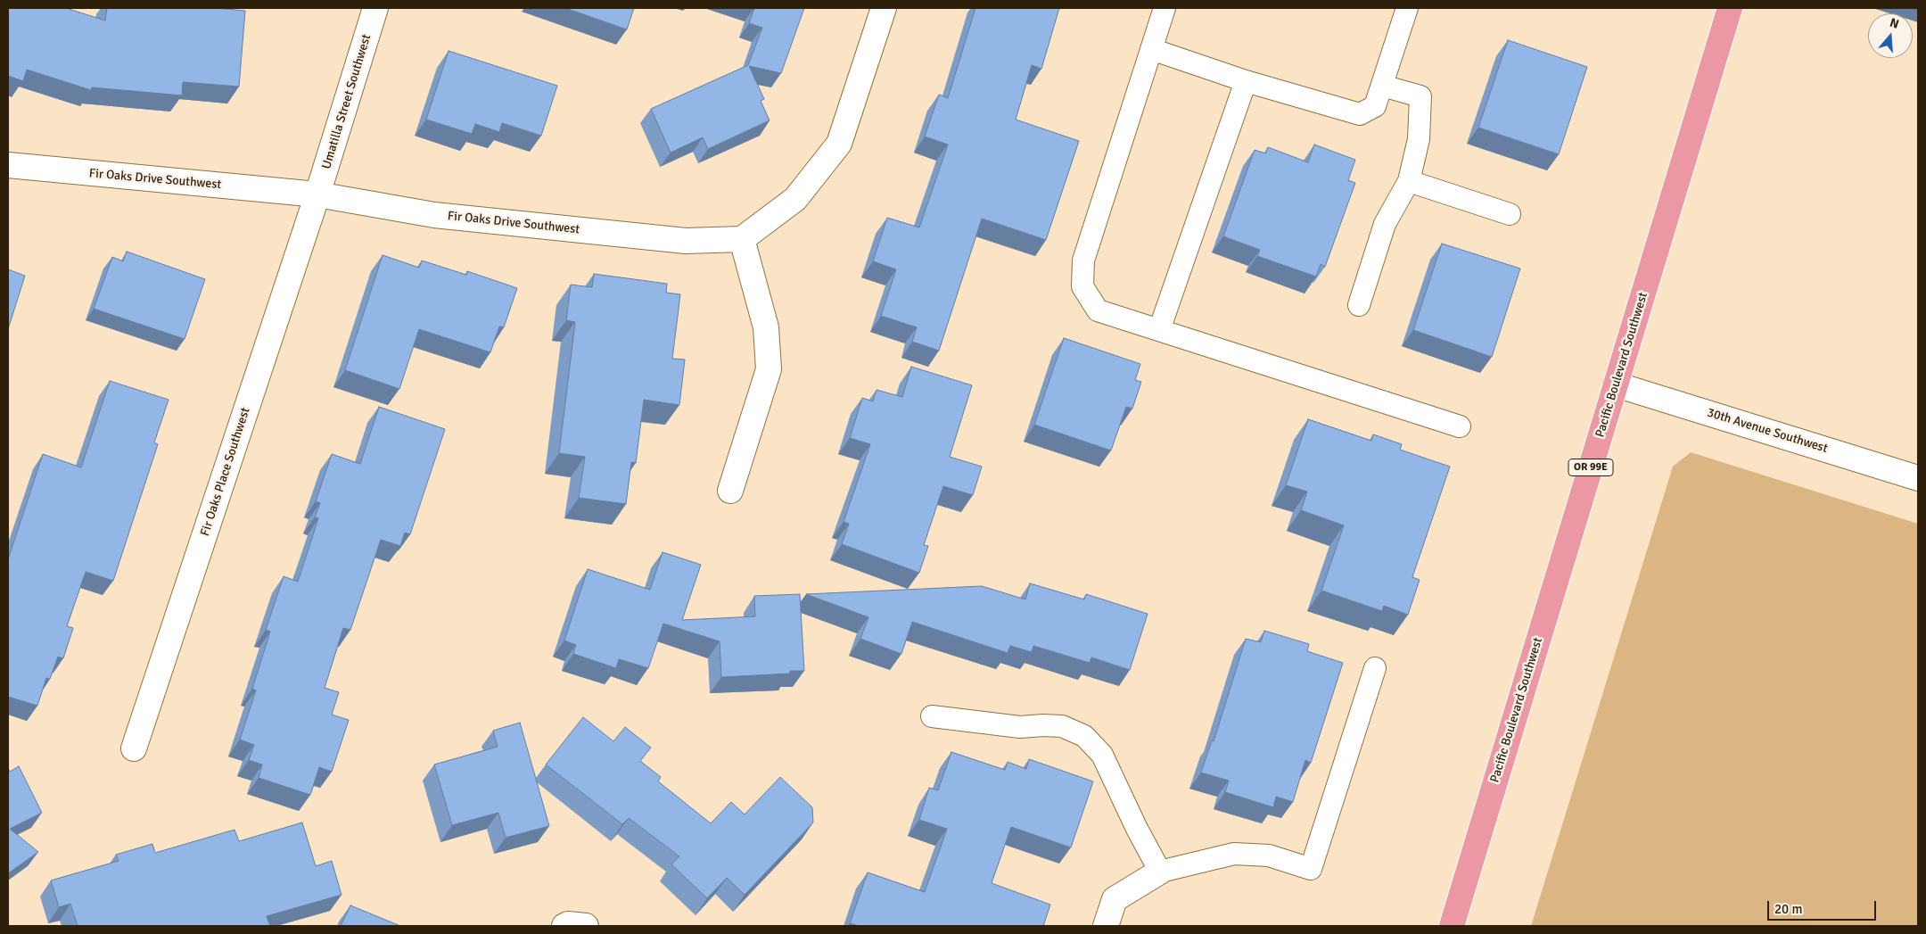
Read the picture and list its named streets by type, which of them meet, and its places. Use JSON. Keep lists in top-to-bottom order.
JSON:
{
  "streets": {
    "main road": ["Pacific Boulevard Southwest", "OR 99E"],
    "street": [
      "Umatilla Street Southwest",
      "Fir Oaks Drive Southwest",
      "30th Avenue Southwest",
      "Fir Oaks Place Southwest"
    ]
  },
  "crossings": [
    ["Umatilla Street Southwest", "Fir Oaks Drive Southwest"],
    ["Umatilla Street Southwest", "Fir Oaks Place Southwest"],
    ["Fir Oaks Drive Southwest", "Fir Oaks Place Southwest"],
    ["Pacific Boulevard Southwest", "30th Avenue Southwest"]
  ],
  "scale_bar": "20 m",
  "north": "top"
}
